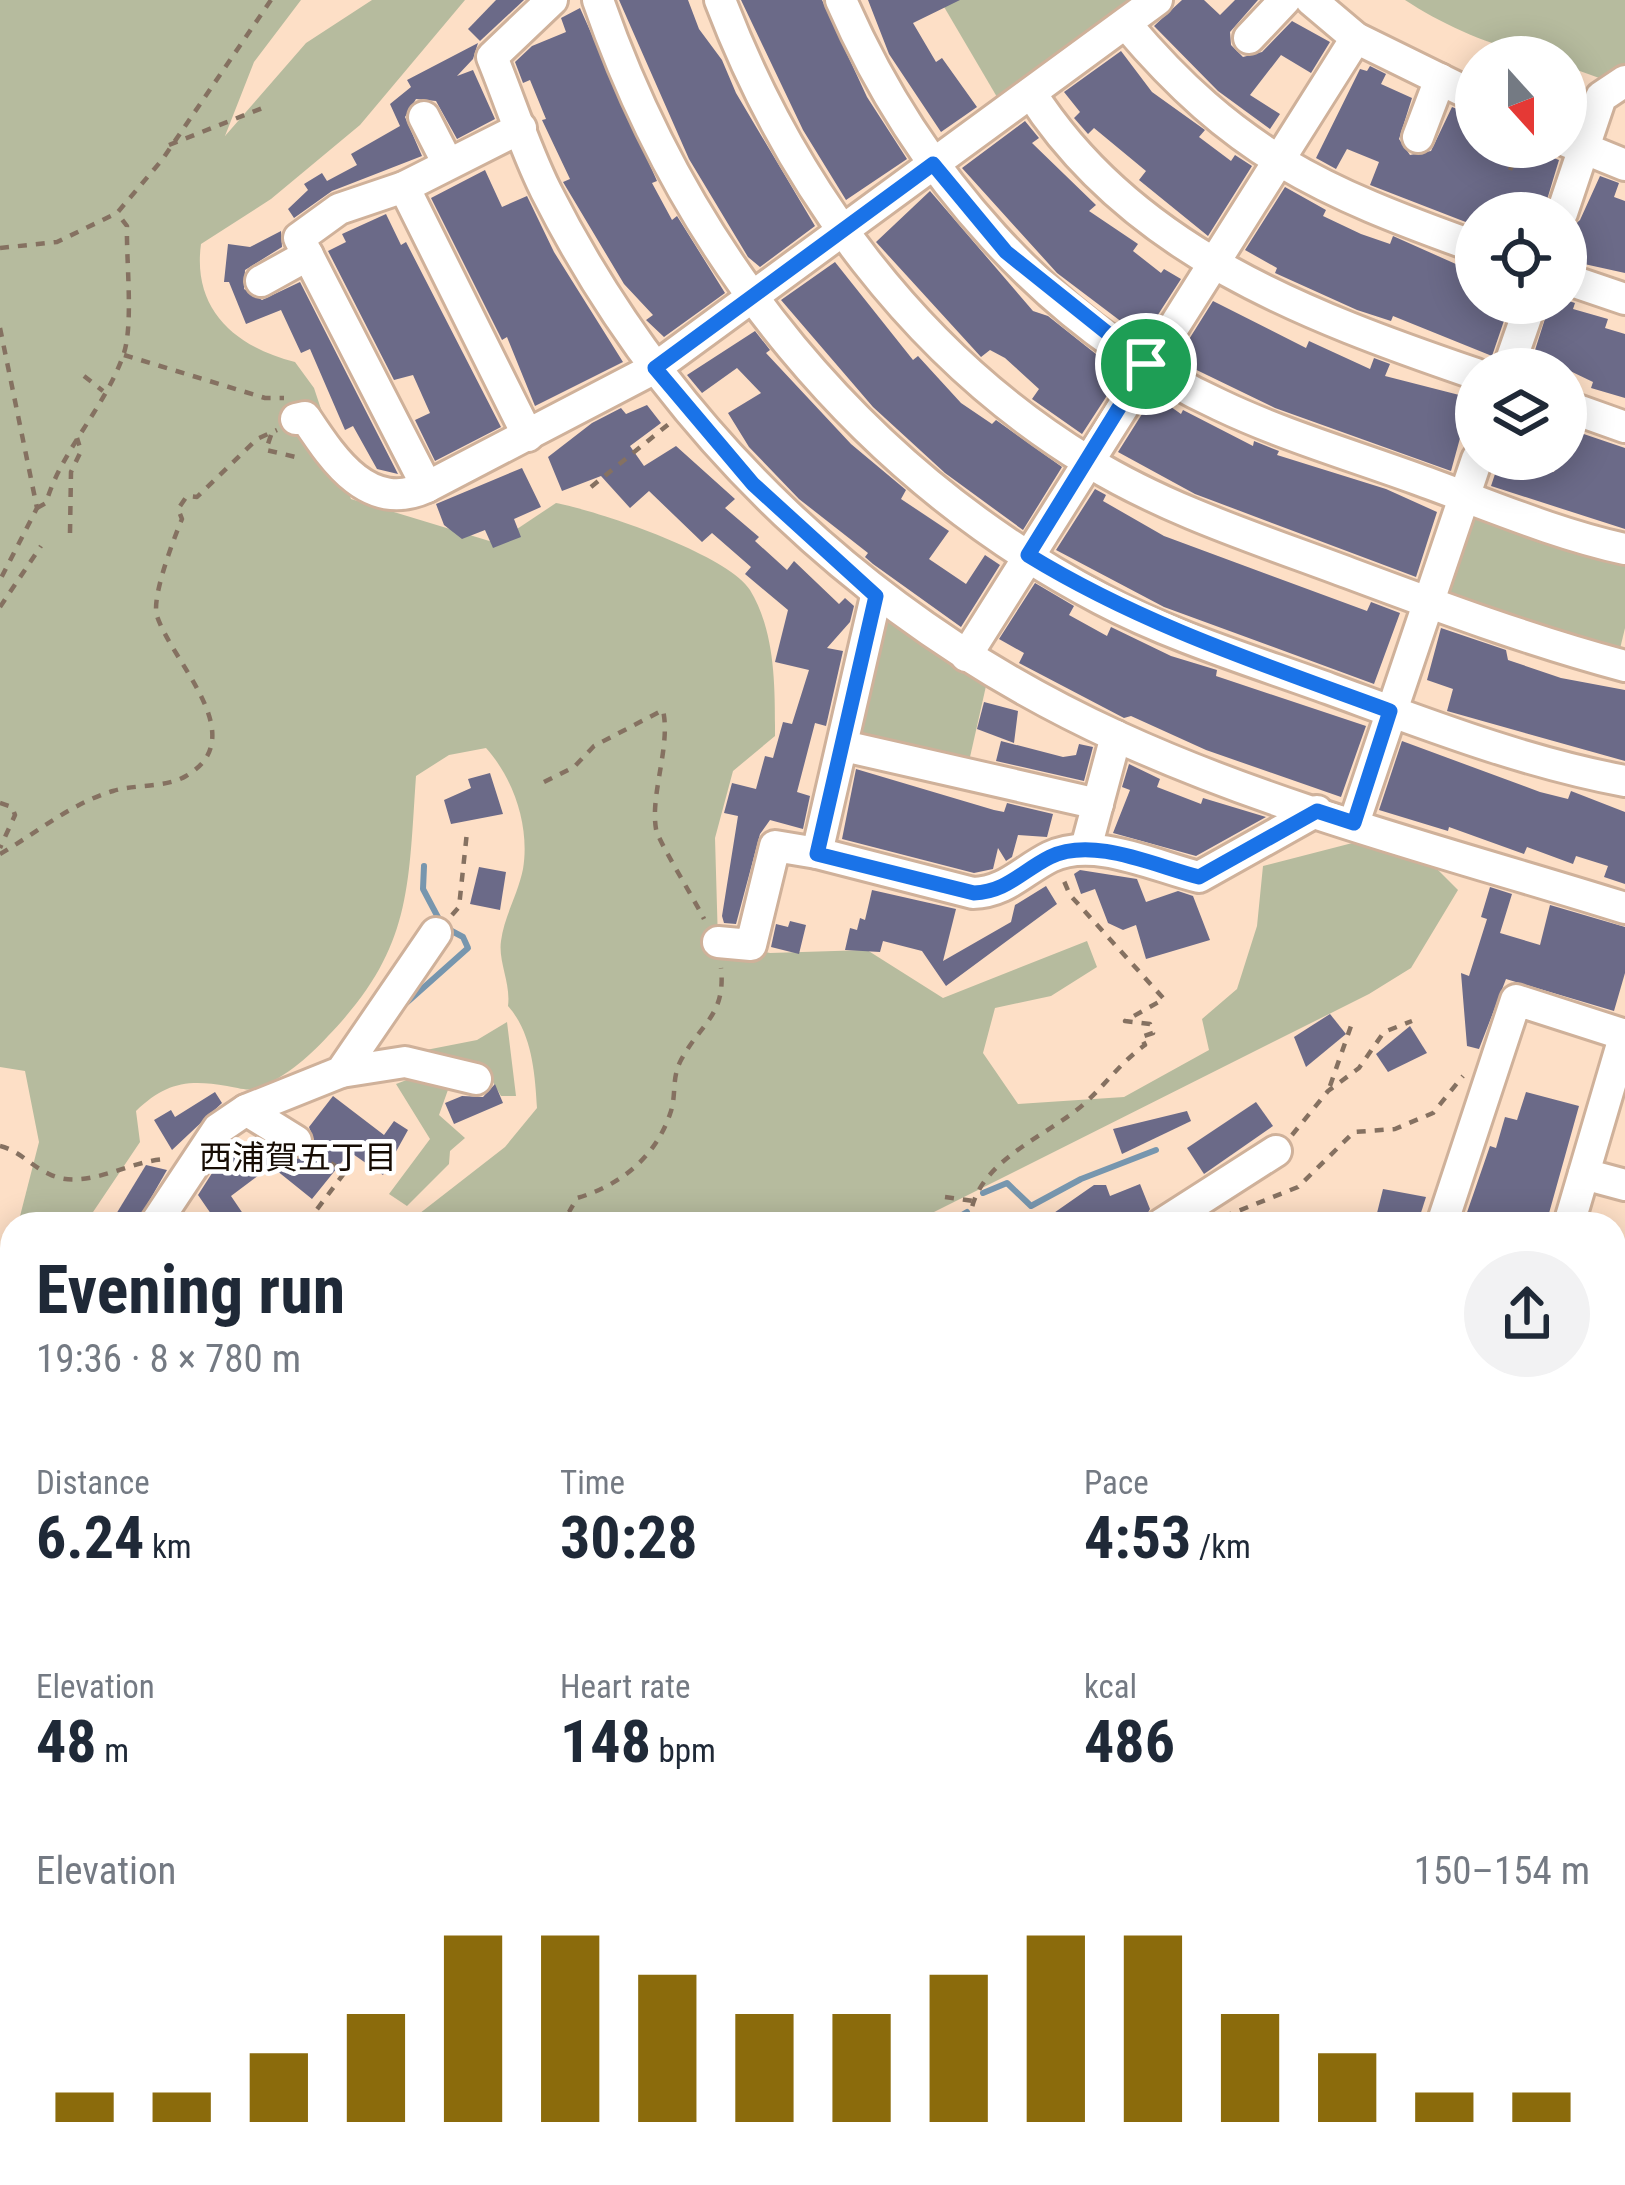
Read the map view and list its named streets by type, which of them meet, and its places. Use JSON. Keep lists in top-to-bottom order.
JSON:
{
  "districts": ["西浦賀五丁目"],
  "north": "bottom",
  "page": {
    "heading": ["Evening run", "19:36 · 8 × 780 m"],
    "stats": [
      ["Distance", "6.24 km"],
      ["Time", "30:28"],
      ["Pace", "4:53 /km"],
      ["Elevation", "48 m"],
      ["Heart rate", "148 bpm"],
      ["kcal", "486"]
    ],
    "chart": ["Elevation", "150–154 m"]
  }
}
